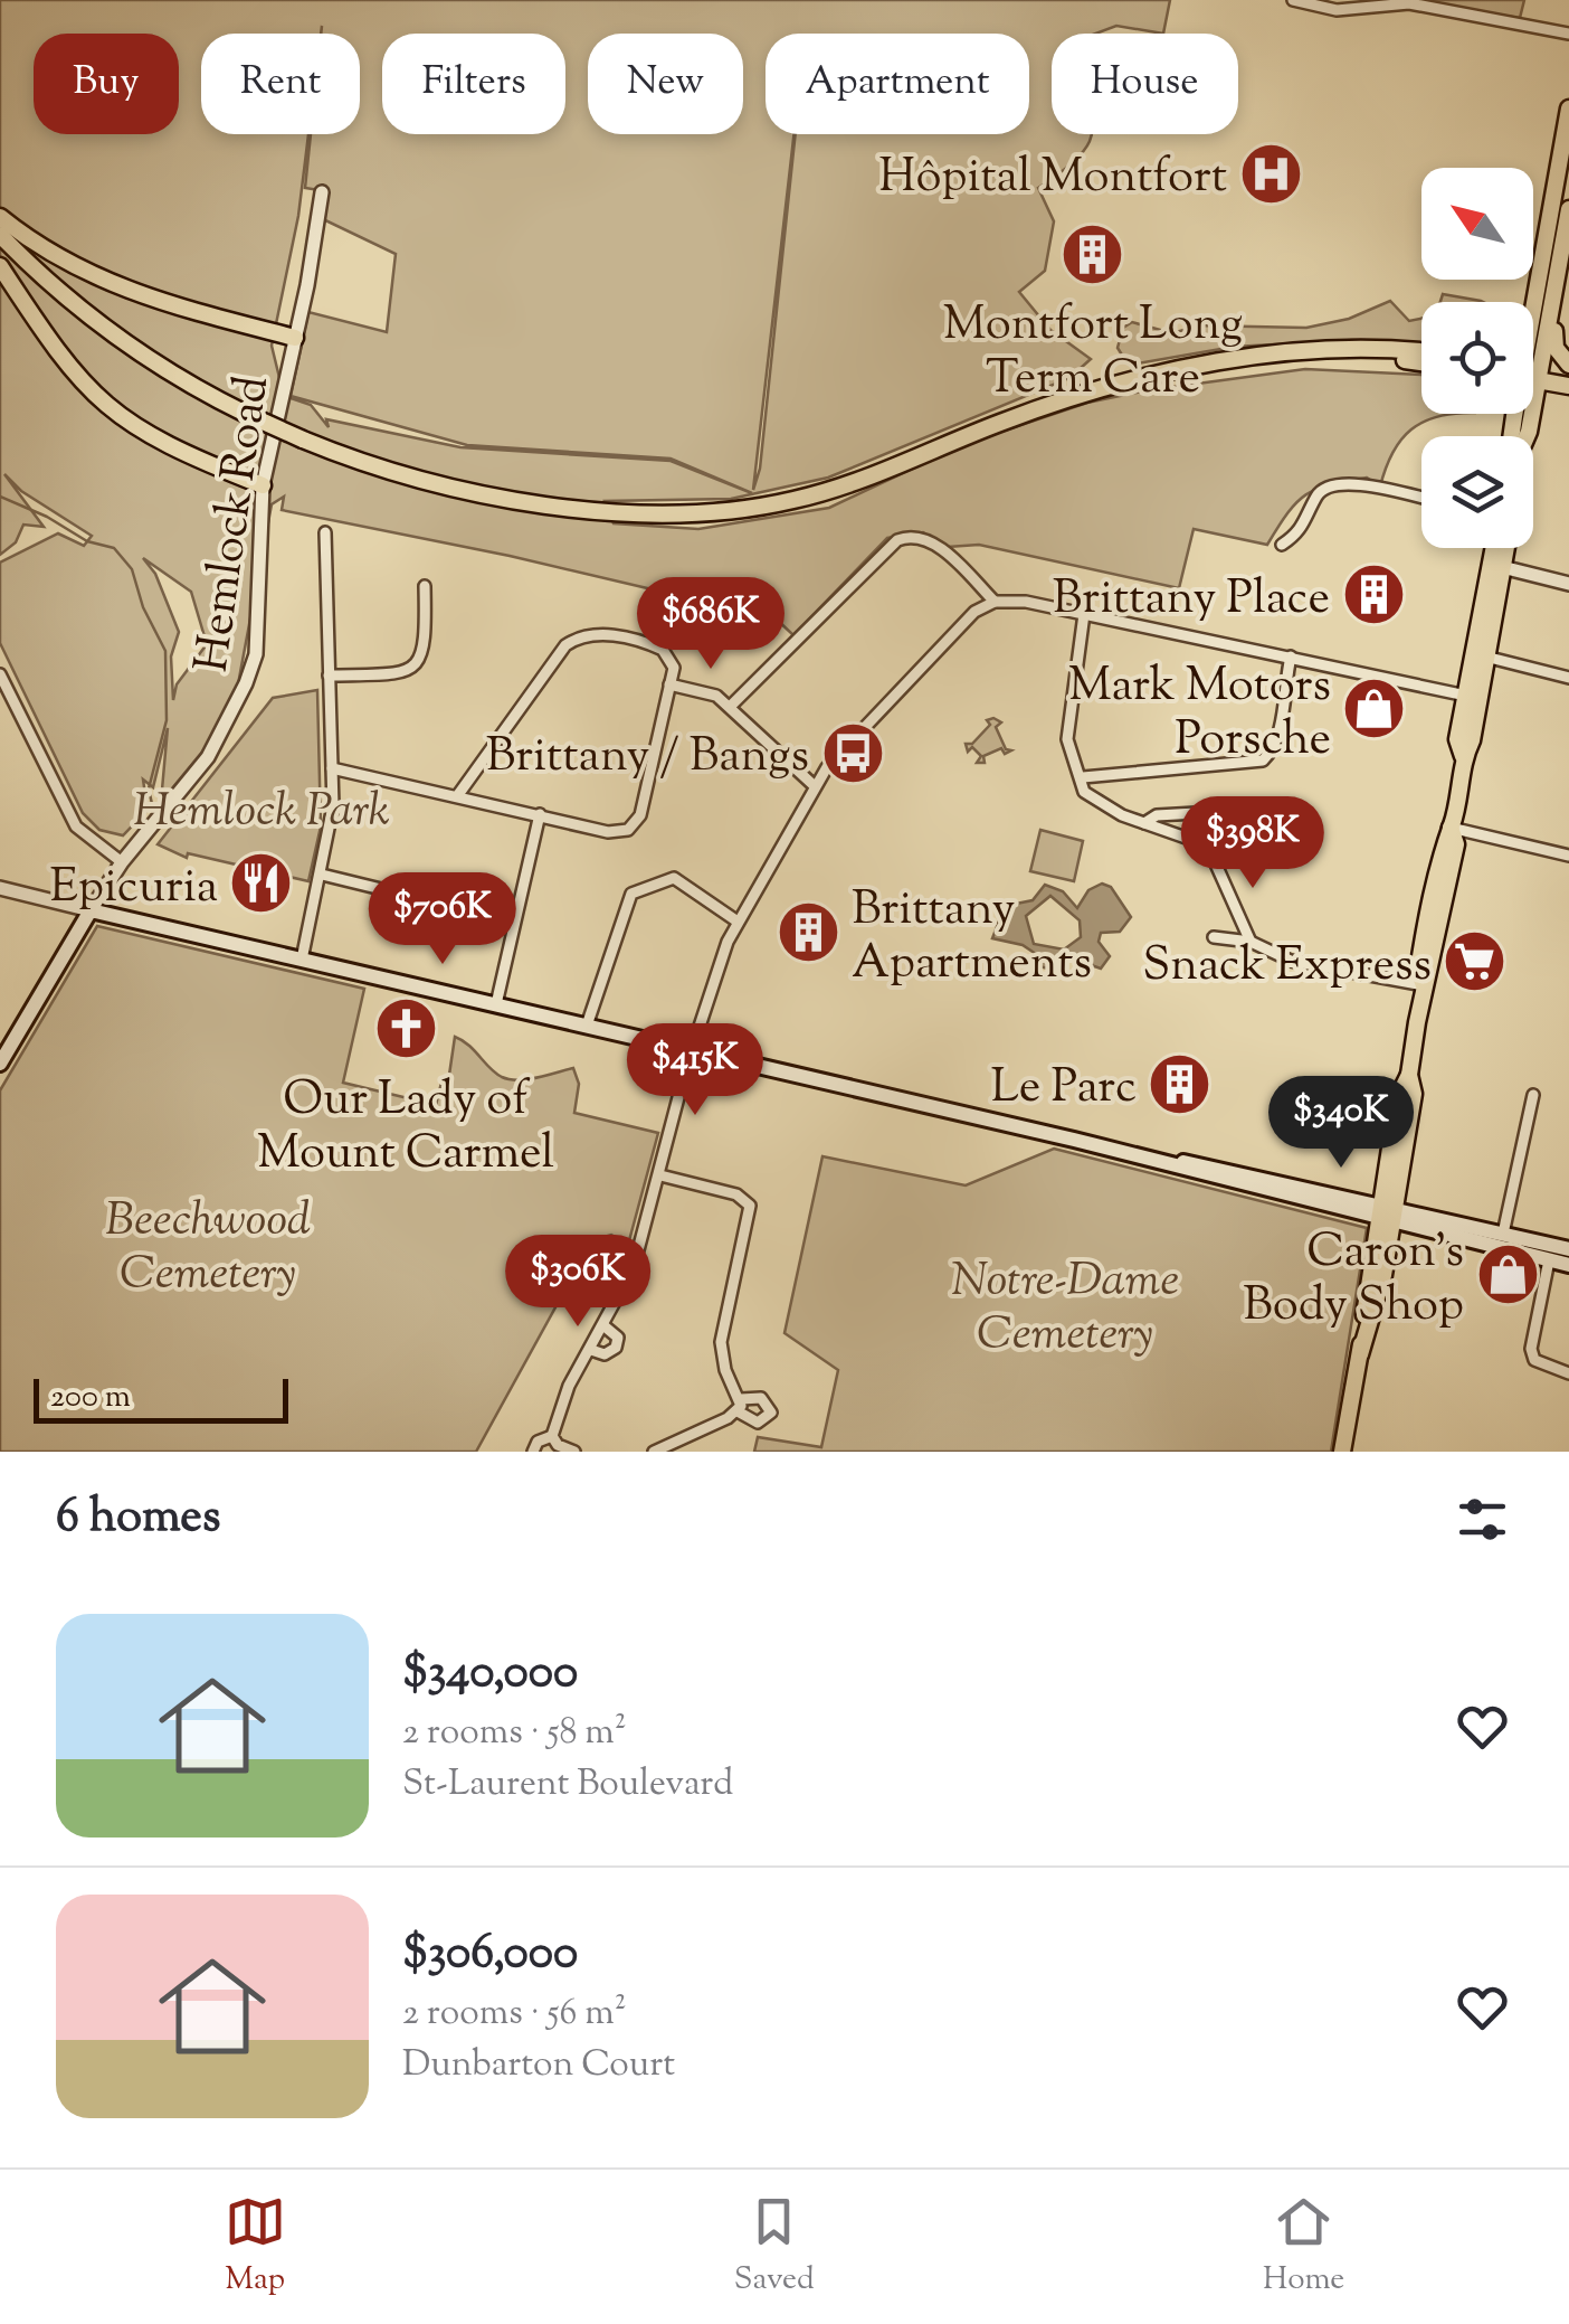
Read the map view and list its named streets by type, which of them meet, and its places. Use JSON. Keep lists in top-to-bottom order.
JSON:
{
  "streets": {
    "main road": ["Hemlock Road"]
  },
  "parks": ["Hemlock Park", "Beechwood Cemetery", "Notre-Dame Cemetery"],
  "places": {
    "hospital": ["Hôpital Montfort"],
    "building": [
      "Montfort Long Term Care",
      "Brittany Place",
      "Brittany Apartments",
      "Le Parc"
    ],
    "shop": ["Mark Motors Porsche", "Caron's Body Shop"],
    "bus stop": ["Brittany / Bangs"],
    "restaurant": ["Epicuria"],
    "supermarket": ["Snack Express"],
    "church": ["Our Lady of Mount Carmel"]
  },
  "scale_bar": "200 m",
  "north": "top left",
  "page": {
    "chip": [
      "Buy",
      "Rent",
      "Filters",
      "New",
      "Apartment",
      "House"
    ],
    "price": [
      "$686K",
      "$398K",
      "$706K",
      "$415K",
      "$340K",
      "$306K"
    ],
    "scale": "200 m",
    "heading": "6 homes",
    "list": [
      {
        "name": "$340,000",
        "note": "2 rooms · 58 m² · St-Laurent Boulevard"
      },
      {
        "name": "$306,000",
        "note": "2 rooms · 56 m² · Dunbarton Court"
      }
    ],
    "tabs": ["Map", "Saved", "Home"]
  }
}
